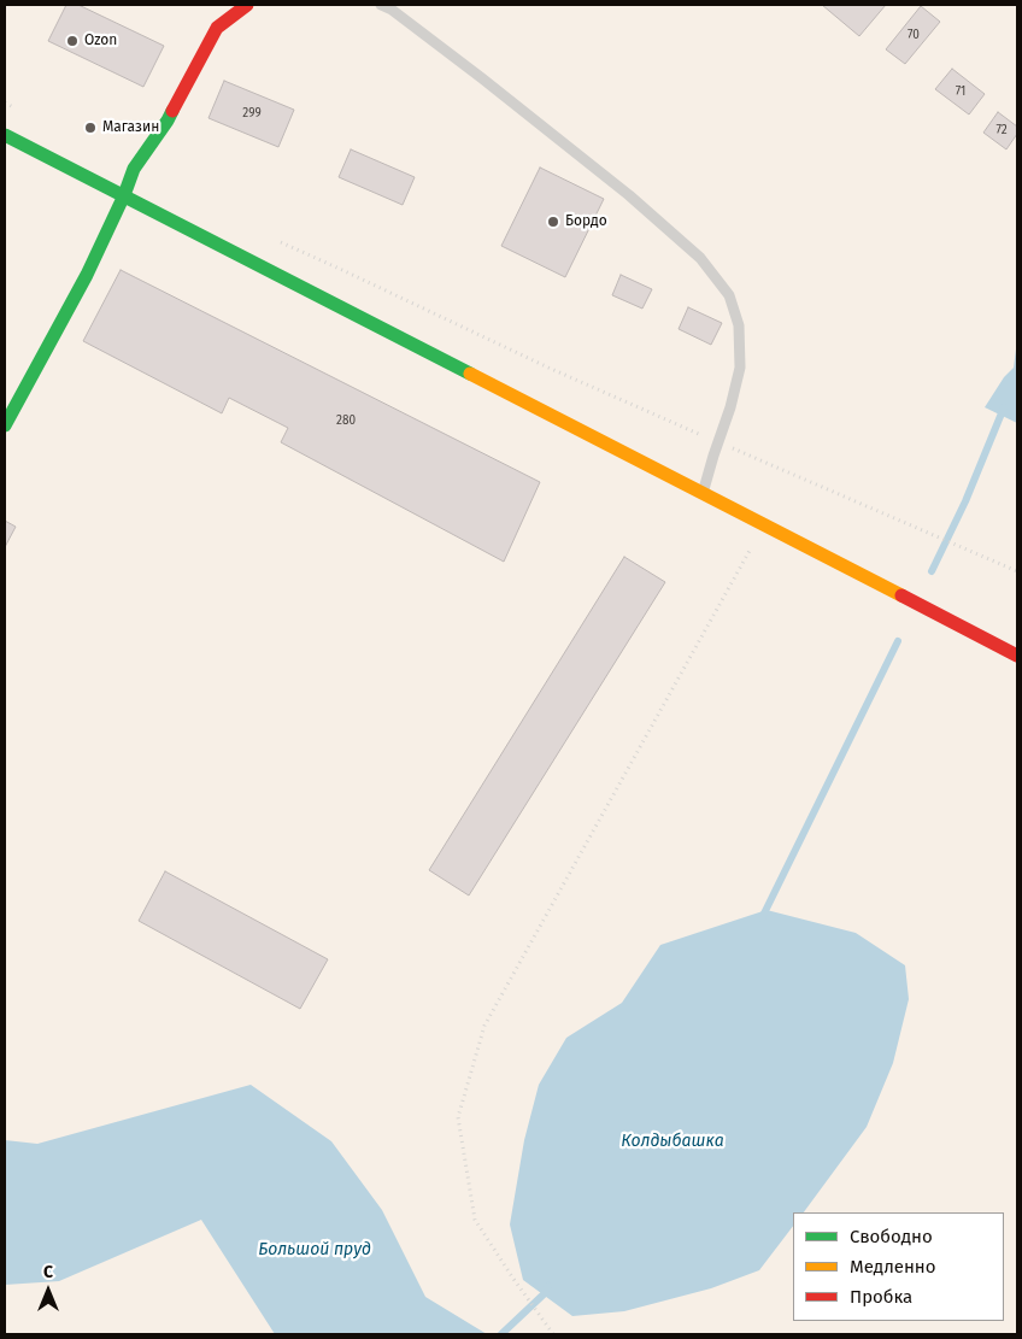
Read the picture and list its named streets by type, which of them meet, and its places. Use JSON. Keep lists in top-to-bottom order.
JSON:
{
  "water": ["Колдыбашка", "Большой пруд"],
  "places": ["Ozon", "Магазин", "Бордо"],
  "house_numbers": [
    "70",
    "71",
    "299",
    "72",
    "280"
  ],
  "legend": ["Свободно", "Медленно", "Пробка"],
  "north": "top"
}
